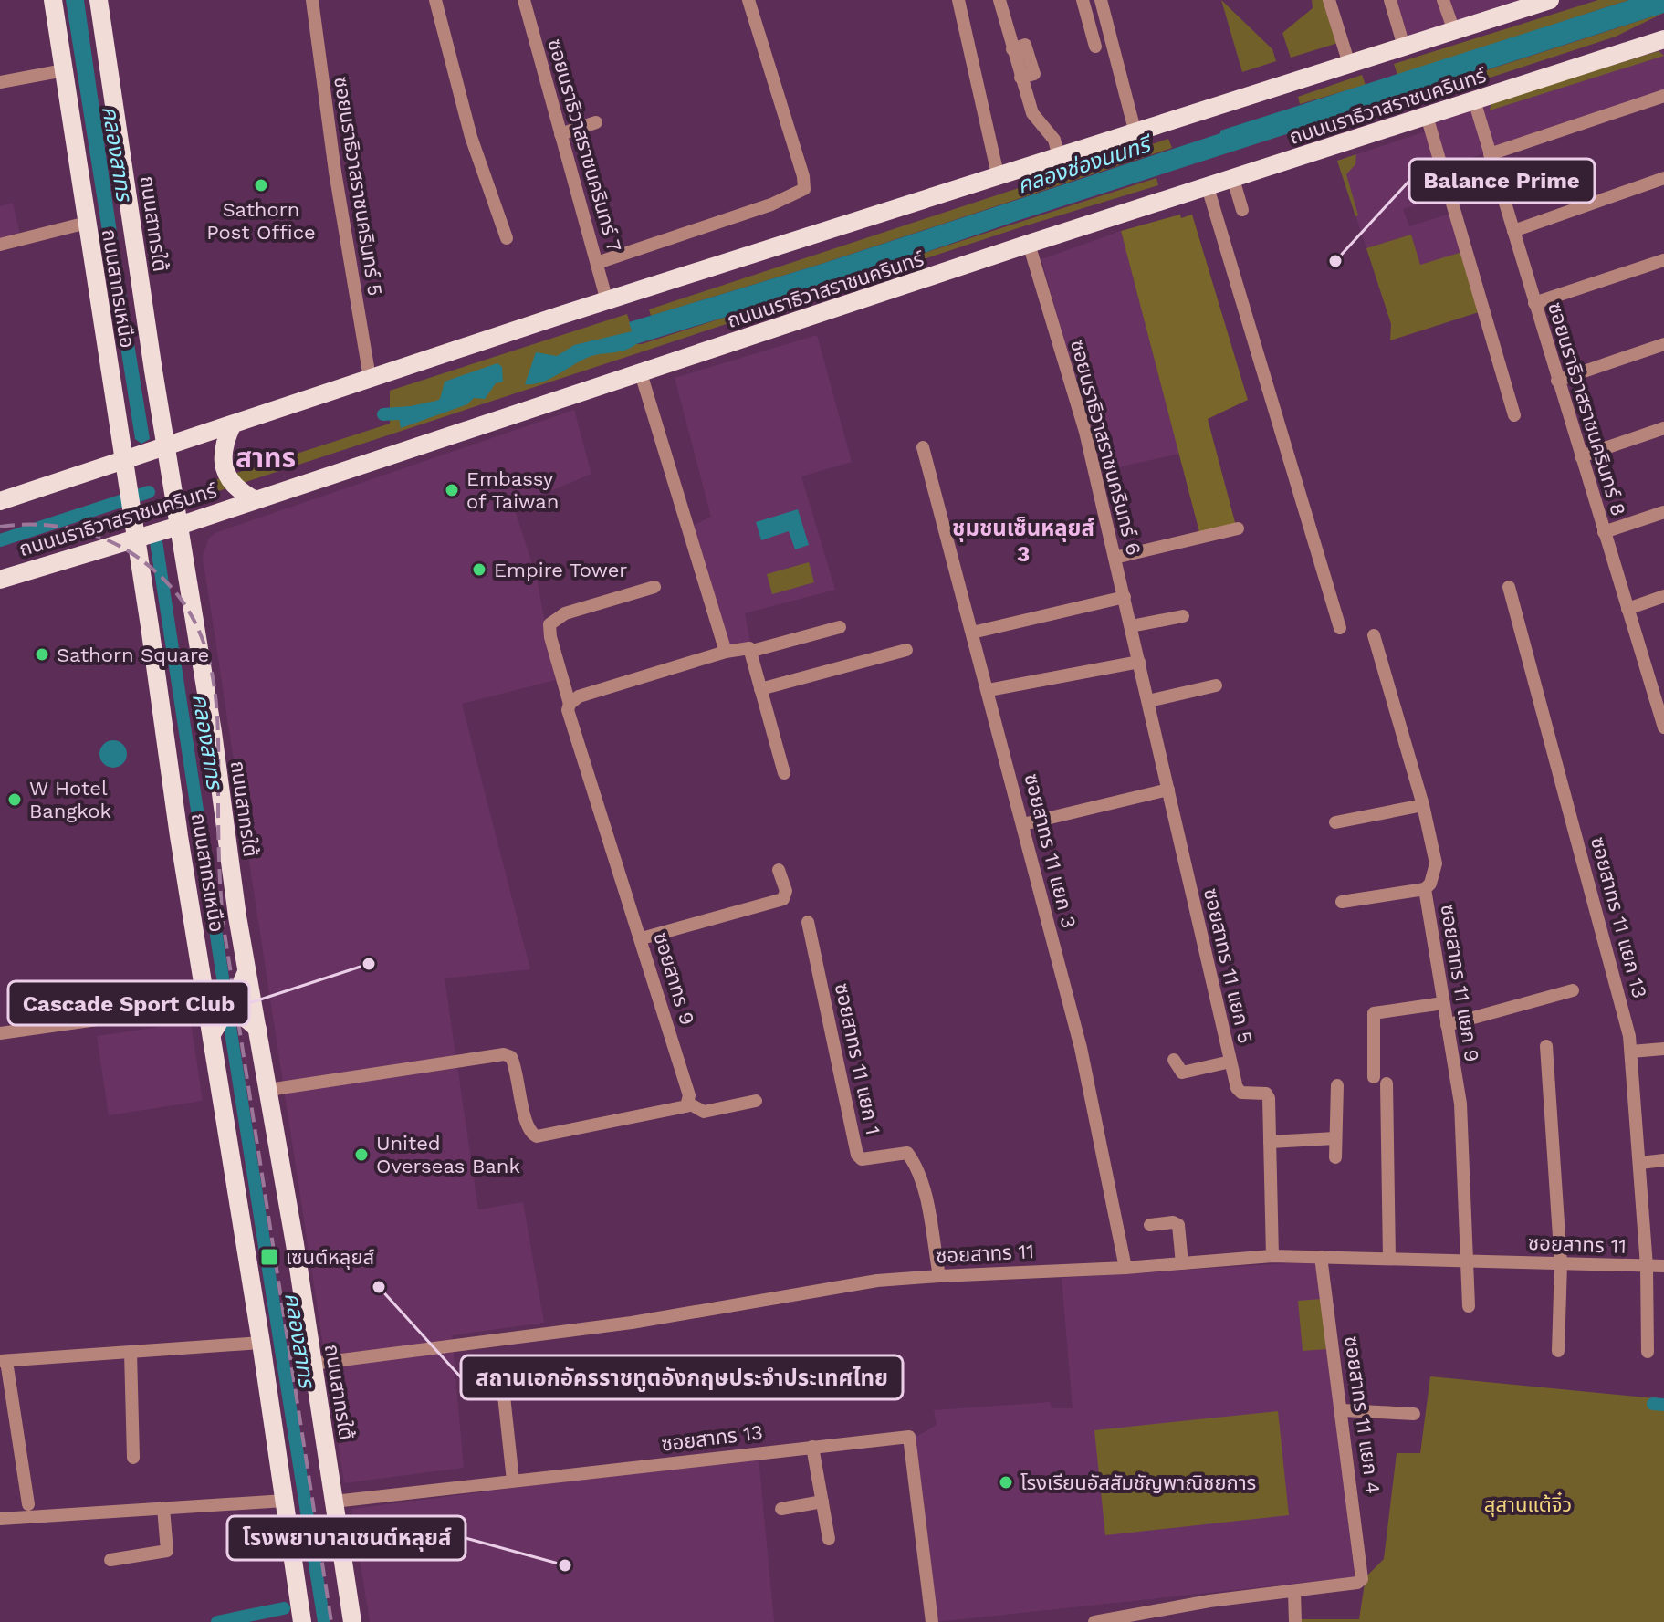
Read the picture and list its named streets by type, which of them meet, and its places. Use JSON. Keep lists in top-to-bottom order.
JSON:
{
  "streets": {
    "main road": ["ถนนนราธิวาสราชนครินทร์", "ถนนสาทรใต้", "ถนนสาทรเหนือ"],
    "street": [
      "ซอยนราธิวาสราชนครินทร์ 7",
      "ซอยนราธิวาสราชนครินทร์ 5",
      "ซอยนราธิวาสราชนครินทร์ 8",
      "ซอยนราธิวาสราชนครินทร์ 6",
      "ซอยสาทร 11 แยก 3",
      "ซอยสาทร 11 แยก 13",
      "ซอยสาทร 11 แยก 5",
      "ซอยสาทร 9",
      "ซอยสาทร 11 แยก 9",
      "ซอยสาทร 11 แยก 1",
      "ซอยสาทร 11",
      "ซอยสาทร 11 แยก 4",
      "ซอยสาทร 13"
    ]
  },
  "crossings": [
    ["ถนนนราธิวาสราชนครินทร์", "ถนนสาทรใต้"],
    ["ถนนนราธิวาสราชนครินทร์", "ถนนสาทรเหนือ"],
    ["ถนนนราธิวาสราชนครินทร์", "ซอยนราธิวาสราชนครินทร์ 8"],
    ["ถนนนราธิวาสราชนครินทร์", "ซอยนราธิวาสราชนครินทร์ 6"],
    ["ถนนสาทรใต้", "ซอยสาทร 11"],
    ["ถนนสาทรใต้", "ซอยสาทร 13"],
    ["ซอยนราธิวาสราชนครินทร์ 6", "ซอยสาทร 11 แยก 5"],
    ["ซอยสาทร 11 แยก 3", "ซอยสาทร 11"],
    ["ซอยสาทร 11 แยก 13", "ซอยสาทร 11"],
    ["ซอยสาทร 11 แยก 5", "ซอยสาทร 11"],
    ["ซอยสาทร 11 แยก 9", "ซอยสาทร 11"],
    ["ซอยสาทร 11 แยก 1", "ซอยสาทร 11"],
    ["ซอยสาทร 11", "ซอยสาทร 11 แยก 4"]
  ],
  "districts": ["สาทร", "ชุมชนเซ็นหลุยส์ 3"],
  "water": ["คลองสาทร", "คลองช่องนนทรี"],
  "parks": ["สุสานแต้จิ๋ว"],
  "places": {
    "other": [
      "Sathorn Post Office",
      "Balance Prime",
      "Embassy of Taiwan",
      "Empire Tower",
      "Sathorn Square",
      "W Hotel Bangkok",
      "Cascade Sport Club",
      "United Overseas Bank",
      "สถานเอกอัครราชทูตอังกฤษประจำประเทศไทย",
      "โรงเรียนอัสสัมชัญพาณิชยการ",
      "โรงพยาบาลเซนต์หลุยส์"
    ],
    "transit": ["เซนต์หลุยส์"]
  }
}
